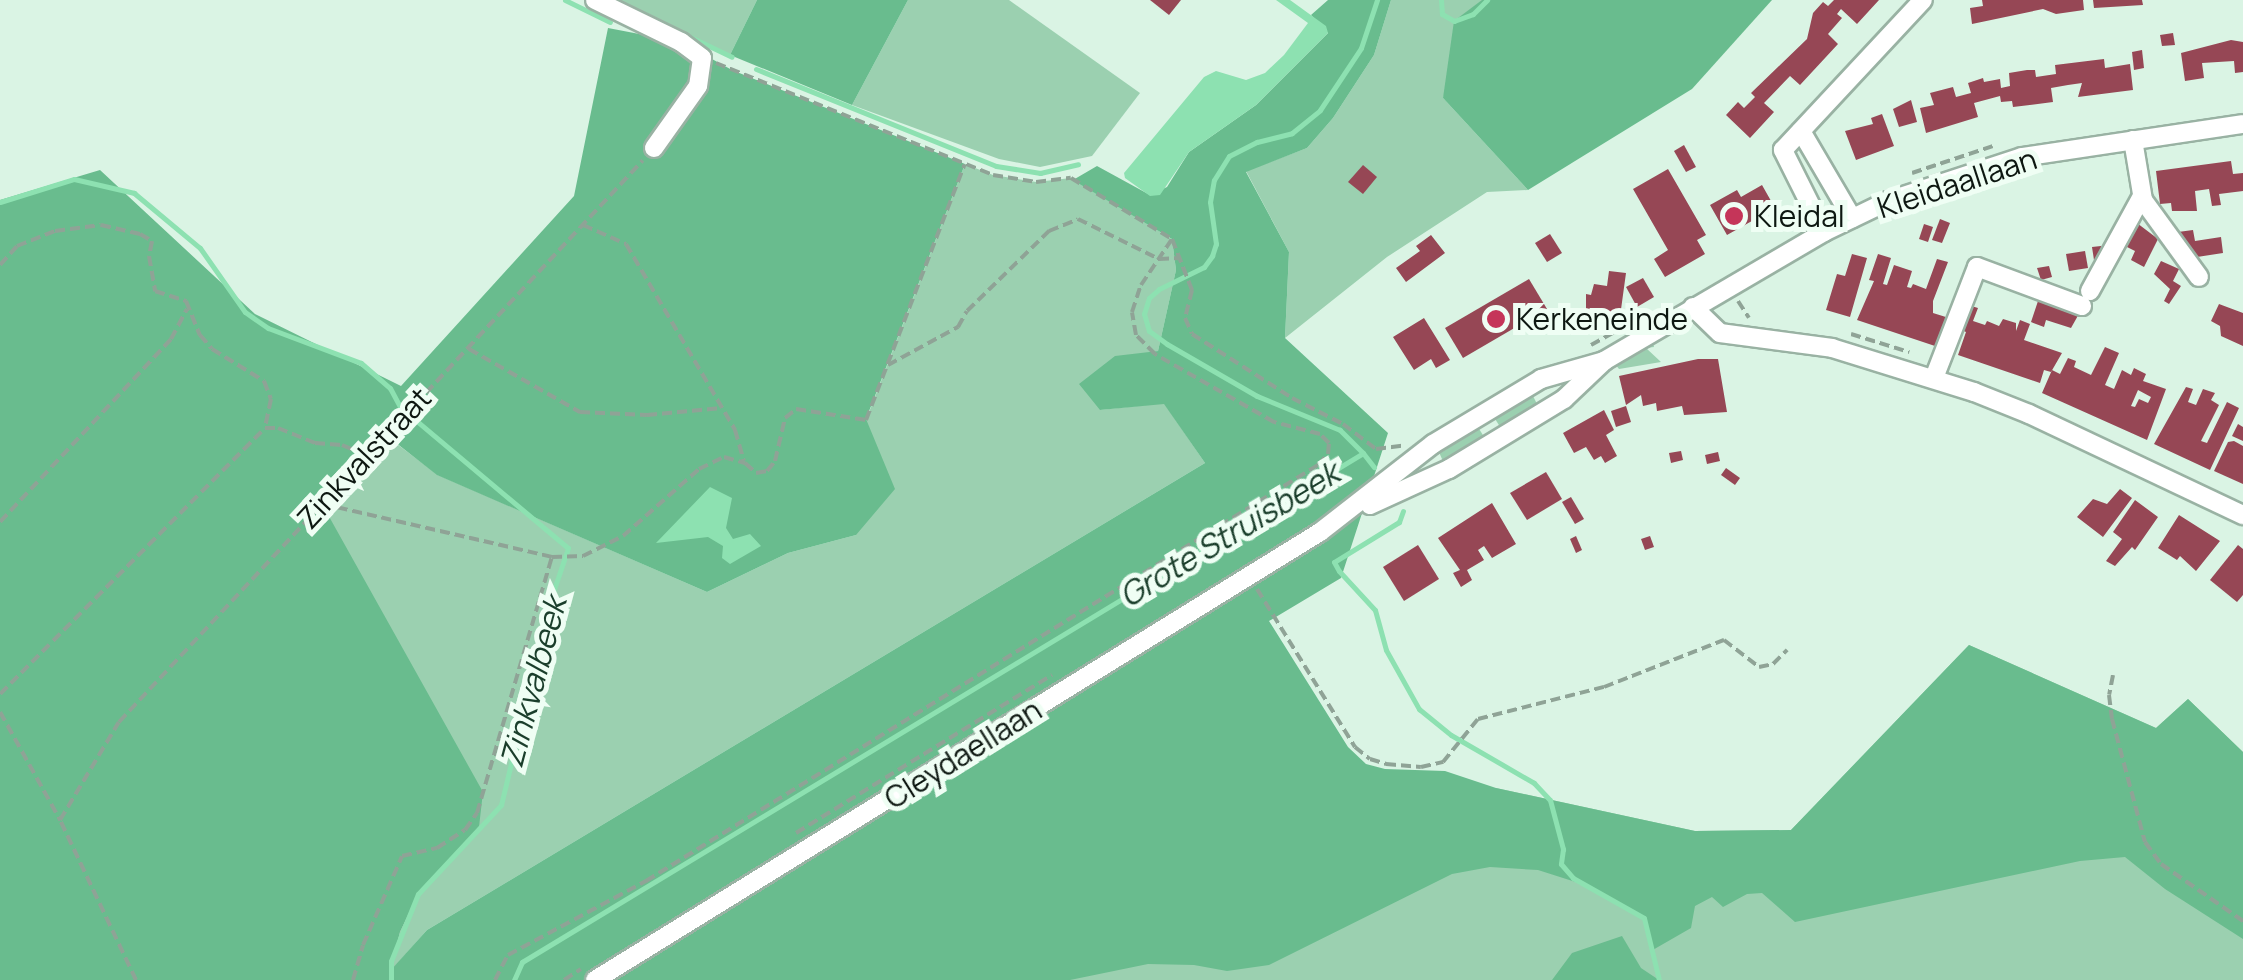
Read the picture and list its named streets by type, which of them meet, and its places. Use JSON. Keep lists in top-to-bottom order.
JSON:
{
  "streets": {
    "street": ["Kleidaallaan", "Cleydaellaan"],
    "path": ["Zinkvalstraat"]
  },
  "water": ["Grote Struisbeek", "Zinkvalbeek"],
  "places": ["Kleidal", "Kerkeneinde"]
}
